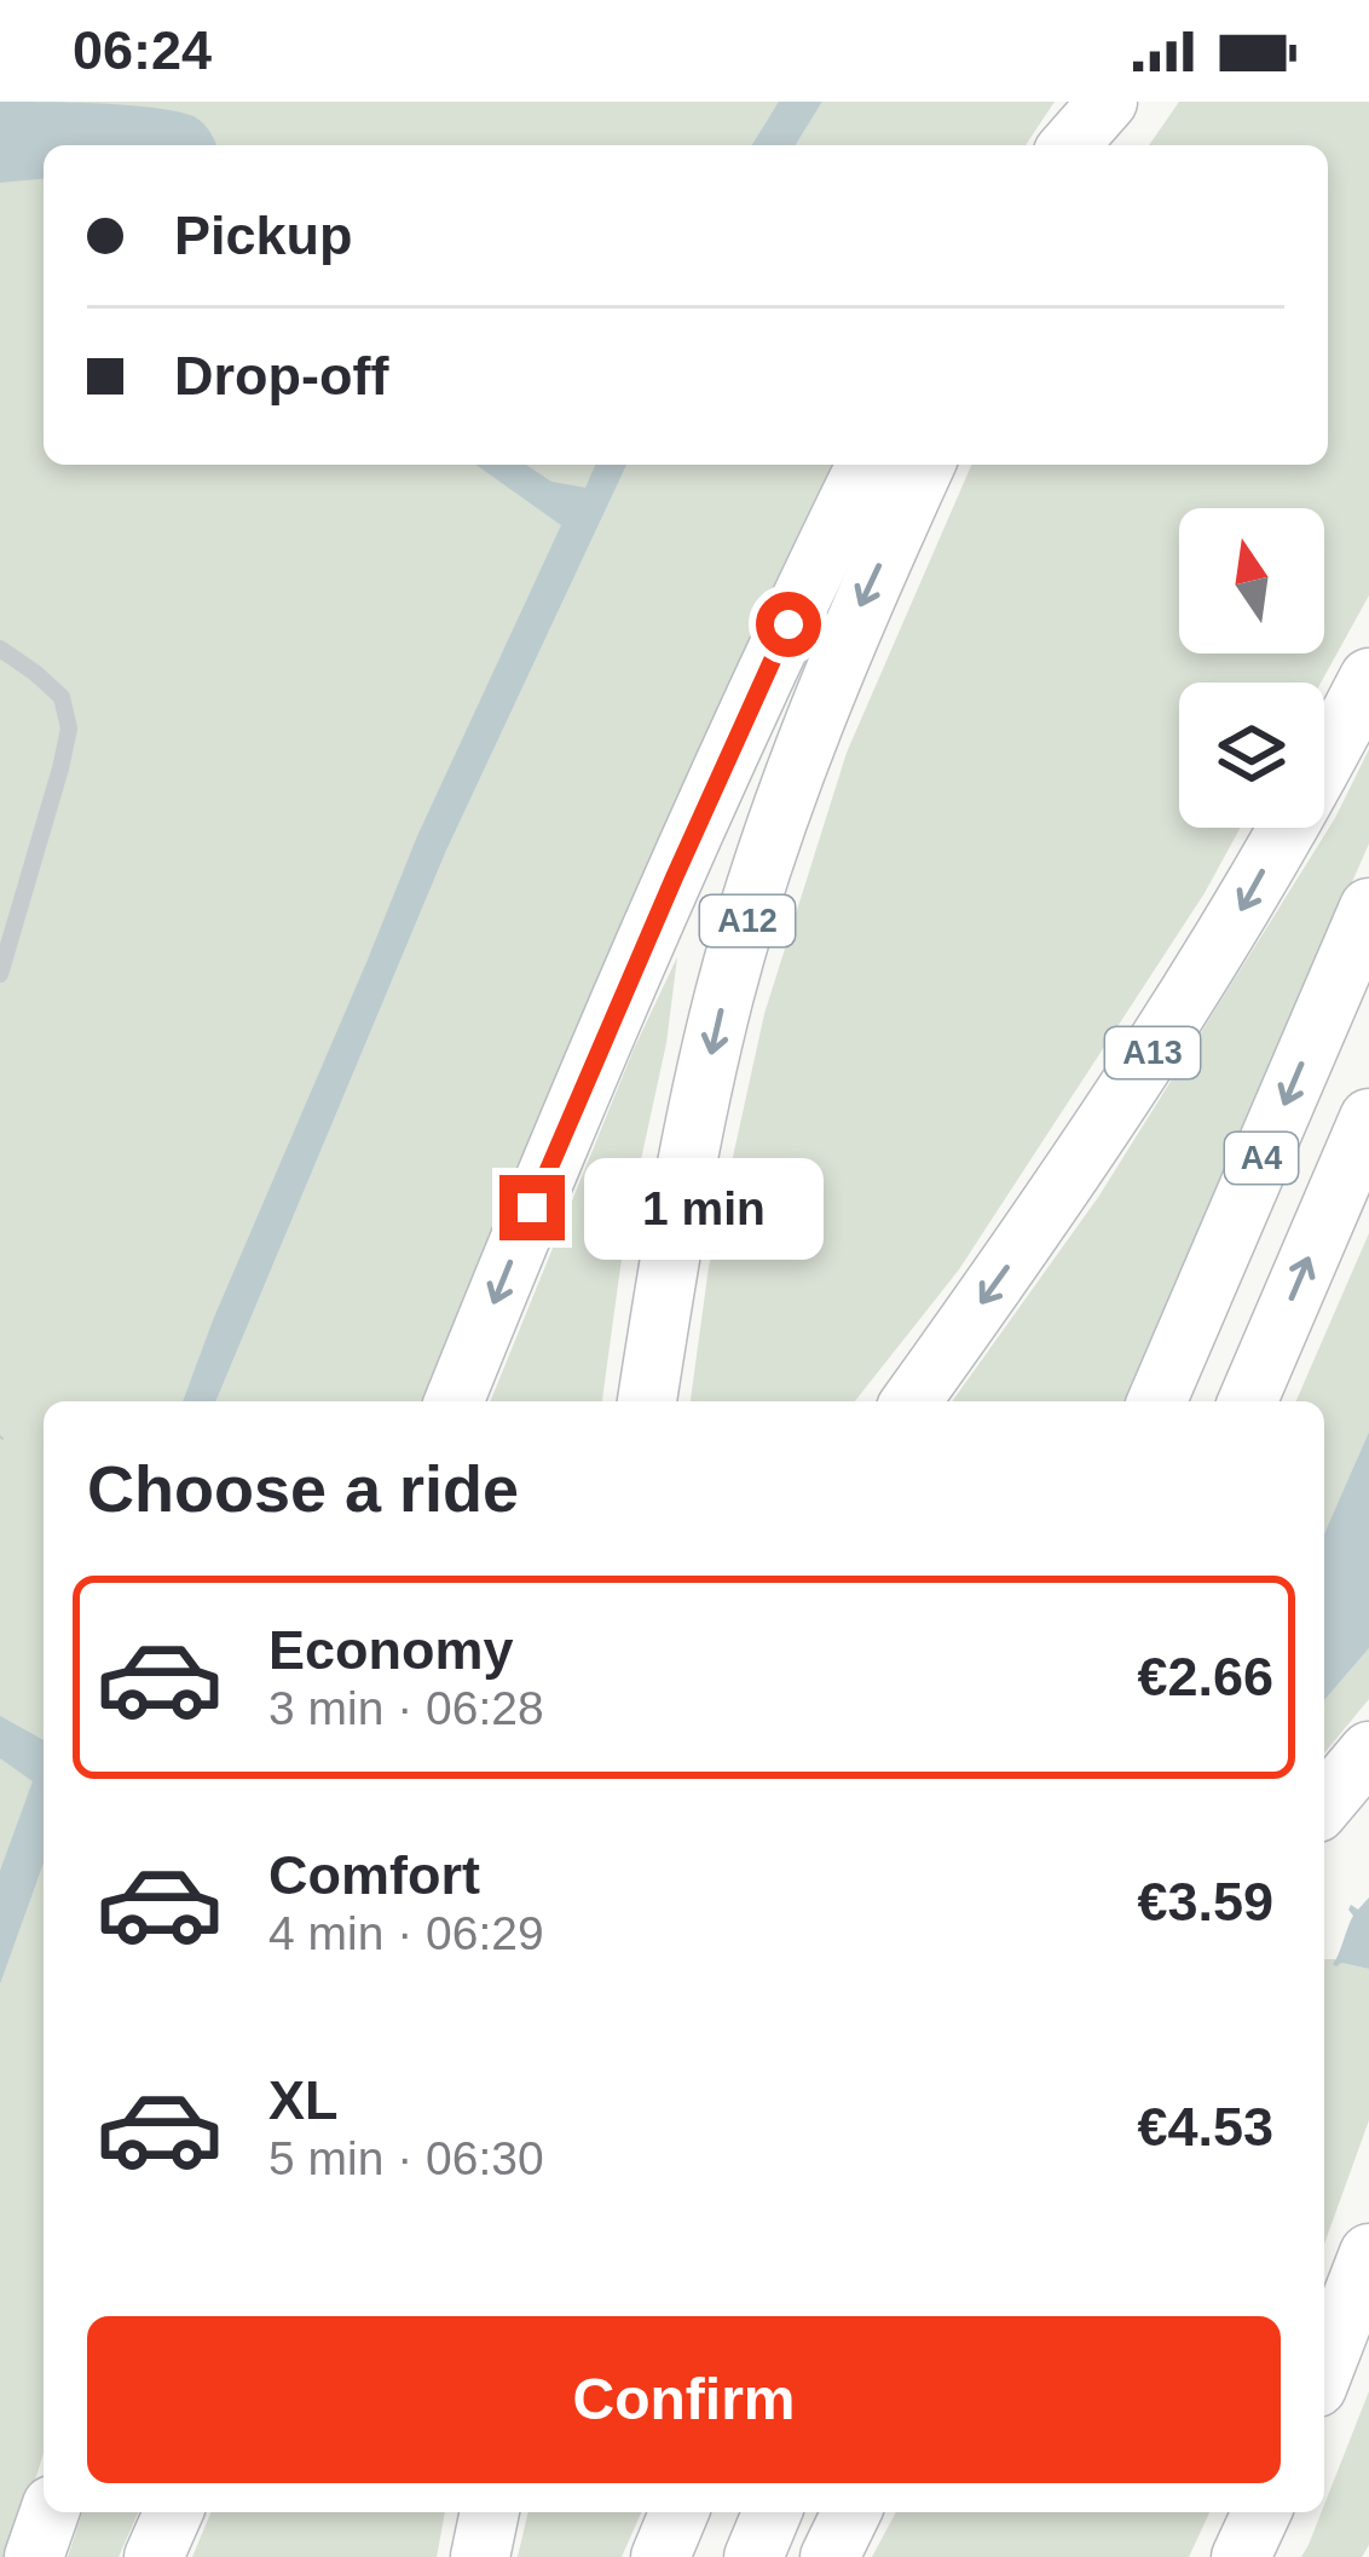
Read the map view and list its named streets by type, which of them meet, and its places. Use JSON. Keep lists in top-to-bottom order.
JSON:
{
  "streets": {
    "highway": ["A12", "A13", "A4"]
  },
  "north": "top",
  "page": {
    "status": "06:24",
    "banner": ["Pickup", "Drop-off"],
    "bubble": "1 min",
    "heading": "Choose a ride",
    "list": [
      {
        "name": "Economy",
        "note": "3 min · 06:28",
        "value": "€2.66"
      },
      {
        "name": "Comfort",
        "note": "4 min · 06:29",
        "value": "€3.59"
      },
      {
        "name": "XL",
        "note": "5 min · 06:30",
        "value": "€4.53"
      }
    ],
    "buttons": "Confirm"
  }
}
